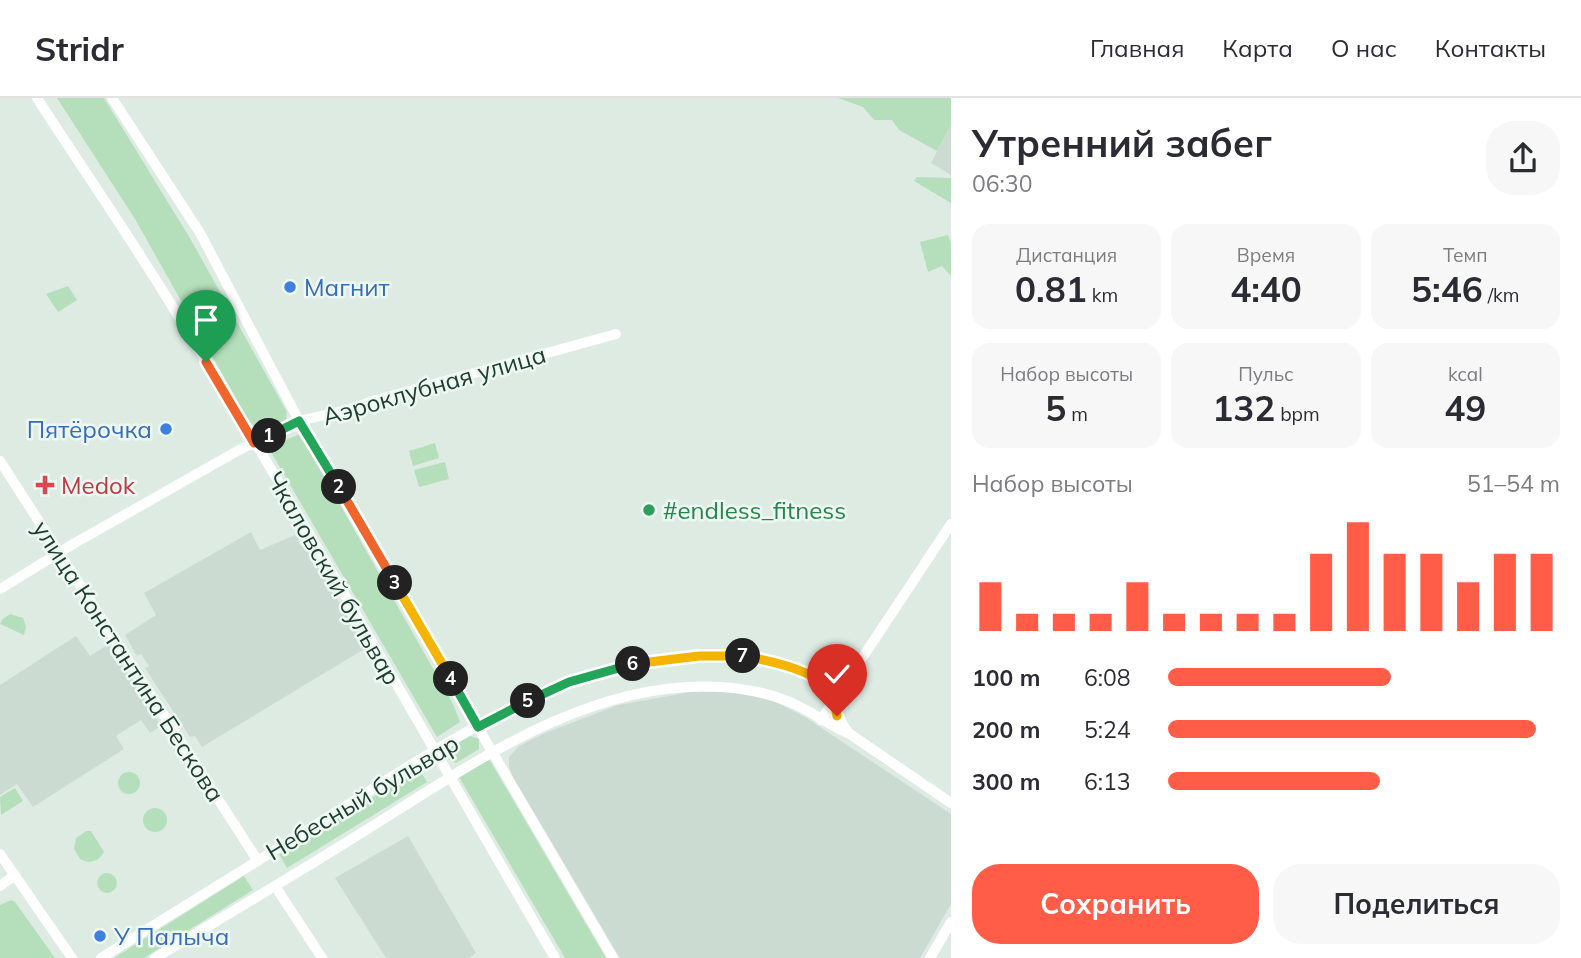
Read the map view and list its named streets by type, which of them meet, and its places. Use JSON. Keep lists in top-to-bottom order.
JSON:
{
  "streets": {
    "street": [
      "Аэроклубная улица",
      "Чкаловский бульвар",
      "улица Константина Бескова",
      "Небесный бульвар"
    ]
  },
  "crossings": [
    ["Аэроклубная улица", "Чкаловский бульвар"],
    ["Аэроклубная улица", "улица Константина Бескова"],
    ["Чкаловский бульвар", "Небесный бульвар"],
    ["улица Константина Бескова", "Небесный бульвар"]
  ],
  "places": {
    "other": [
      "Магнит",
      "Пятёрочка",
      "#endless_fitness",
      "У Палыча"
    ],
    "health": ["Medok"]
  },
  "page": {
    "header": "Stridr",
    "nav": [
      "Главная",
      "Карта",
      "О нас",
      "Контакты"
    ],
    "heading": ["Утренний забег", "06:30"],
    "stats": [
      ["Дистанция", "0.81 km"],
      ["Время", "4:40"],
      ["Темп", "5:46 /km"],
      ["Набор высоты", "5 m"],
      ["Пульс", "132 bpm"],
      ["kcal", "49"]
    ],
    "pins": [
      "1",
      "2",
      "3",
      "7",
      "6",
      "4",
      "5"
    ],
    "chart": ["Набор высоты", "51–54 m"],
    "list": [
      {
        "name": "100 m",
        "note": "6:08"
      },
      {
        "name": "200 m",
        "note": "5:24"
      },
      {
        "name": "300 m",
        "note": "6:13"
      }
    ],
    "buttons": ["Сохранить", "Поделиться"]
  }
}
